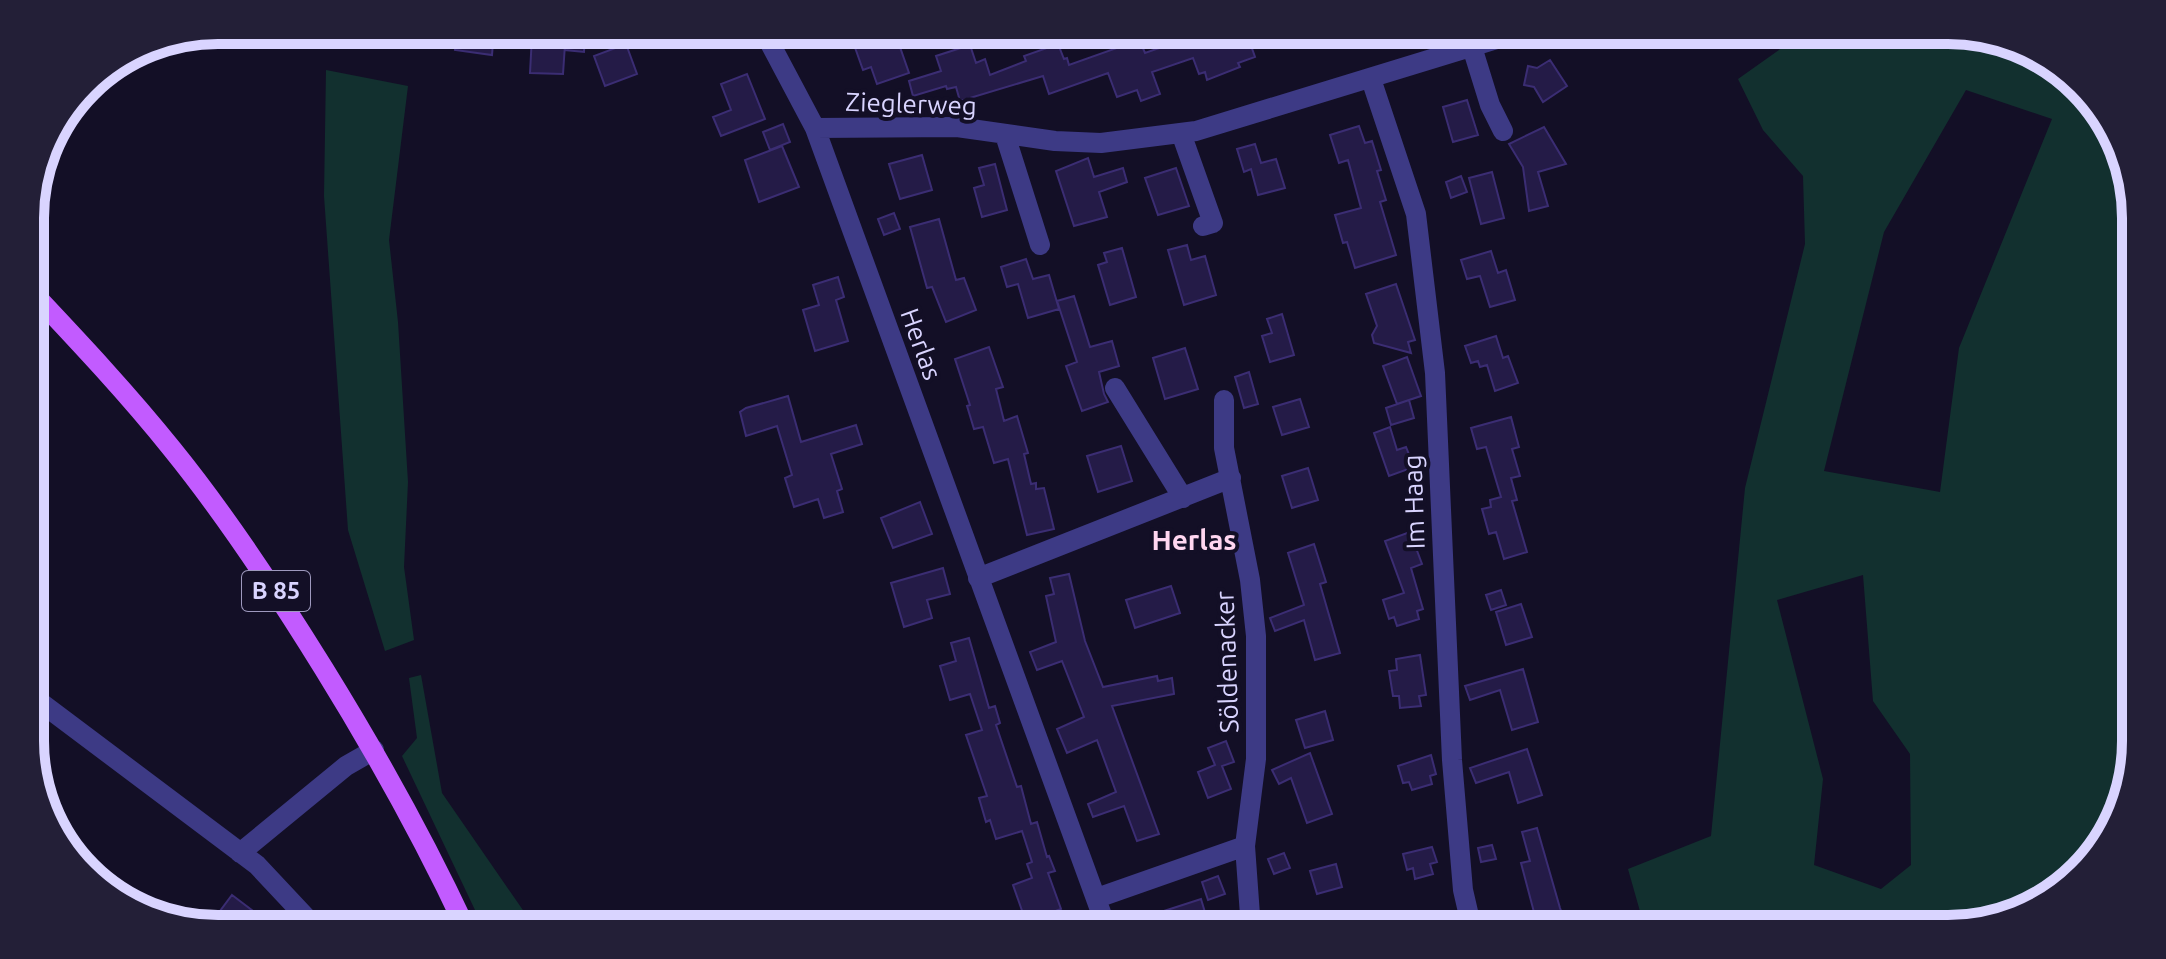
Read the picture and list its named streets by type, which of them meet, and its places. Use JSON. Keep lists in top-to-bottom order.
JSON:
{
  "streets": {
    "main road": ["B 85"],
    "street": [
      "Zieglerweg",
      "Herlas",
      "Im Haag",
      "Söldenacker"
    ]
  },
  "crossings": [
    ["Zieglerweg", "Herlas"],
    ["Zieglerweg", "Im Haag"]
  ],
  "districts": ["Herlas"]
}
